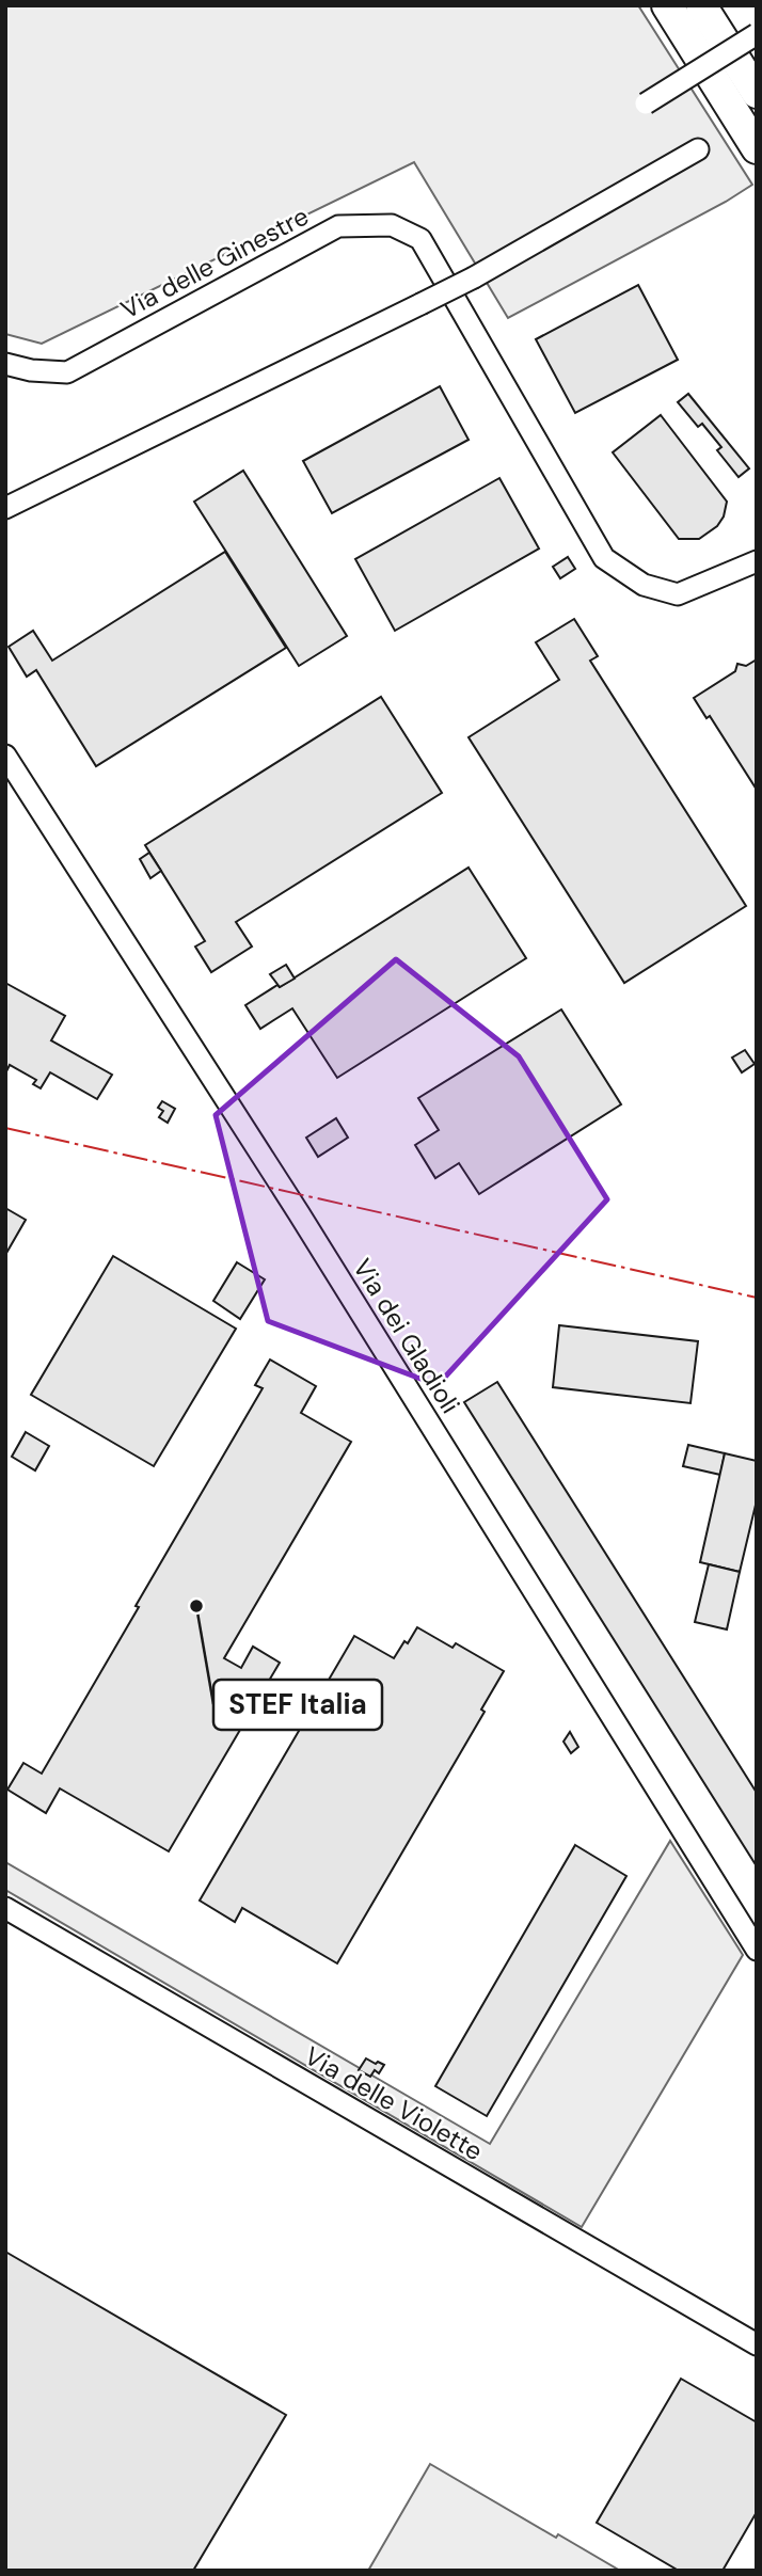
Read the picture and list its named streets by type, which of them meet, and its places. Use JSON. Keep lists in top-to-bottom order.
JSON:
{
  "streets": {
    "street": ["Via delle Ginestre", "Via dei Gladioli", "Via delle Violette"]
  },
  "places": ["STEF Italia"]
}
